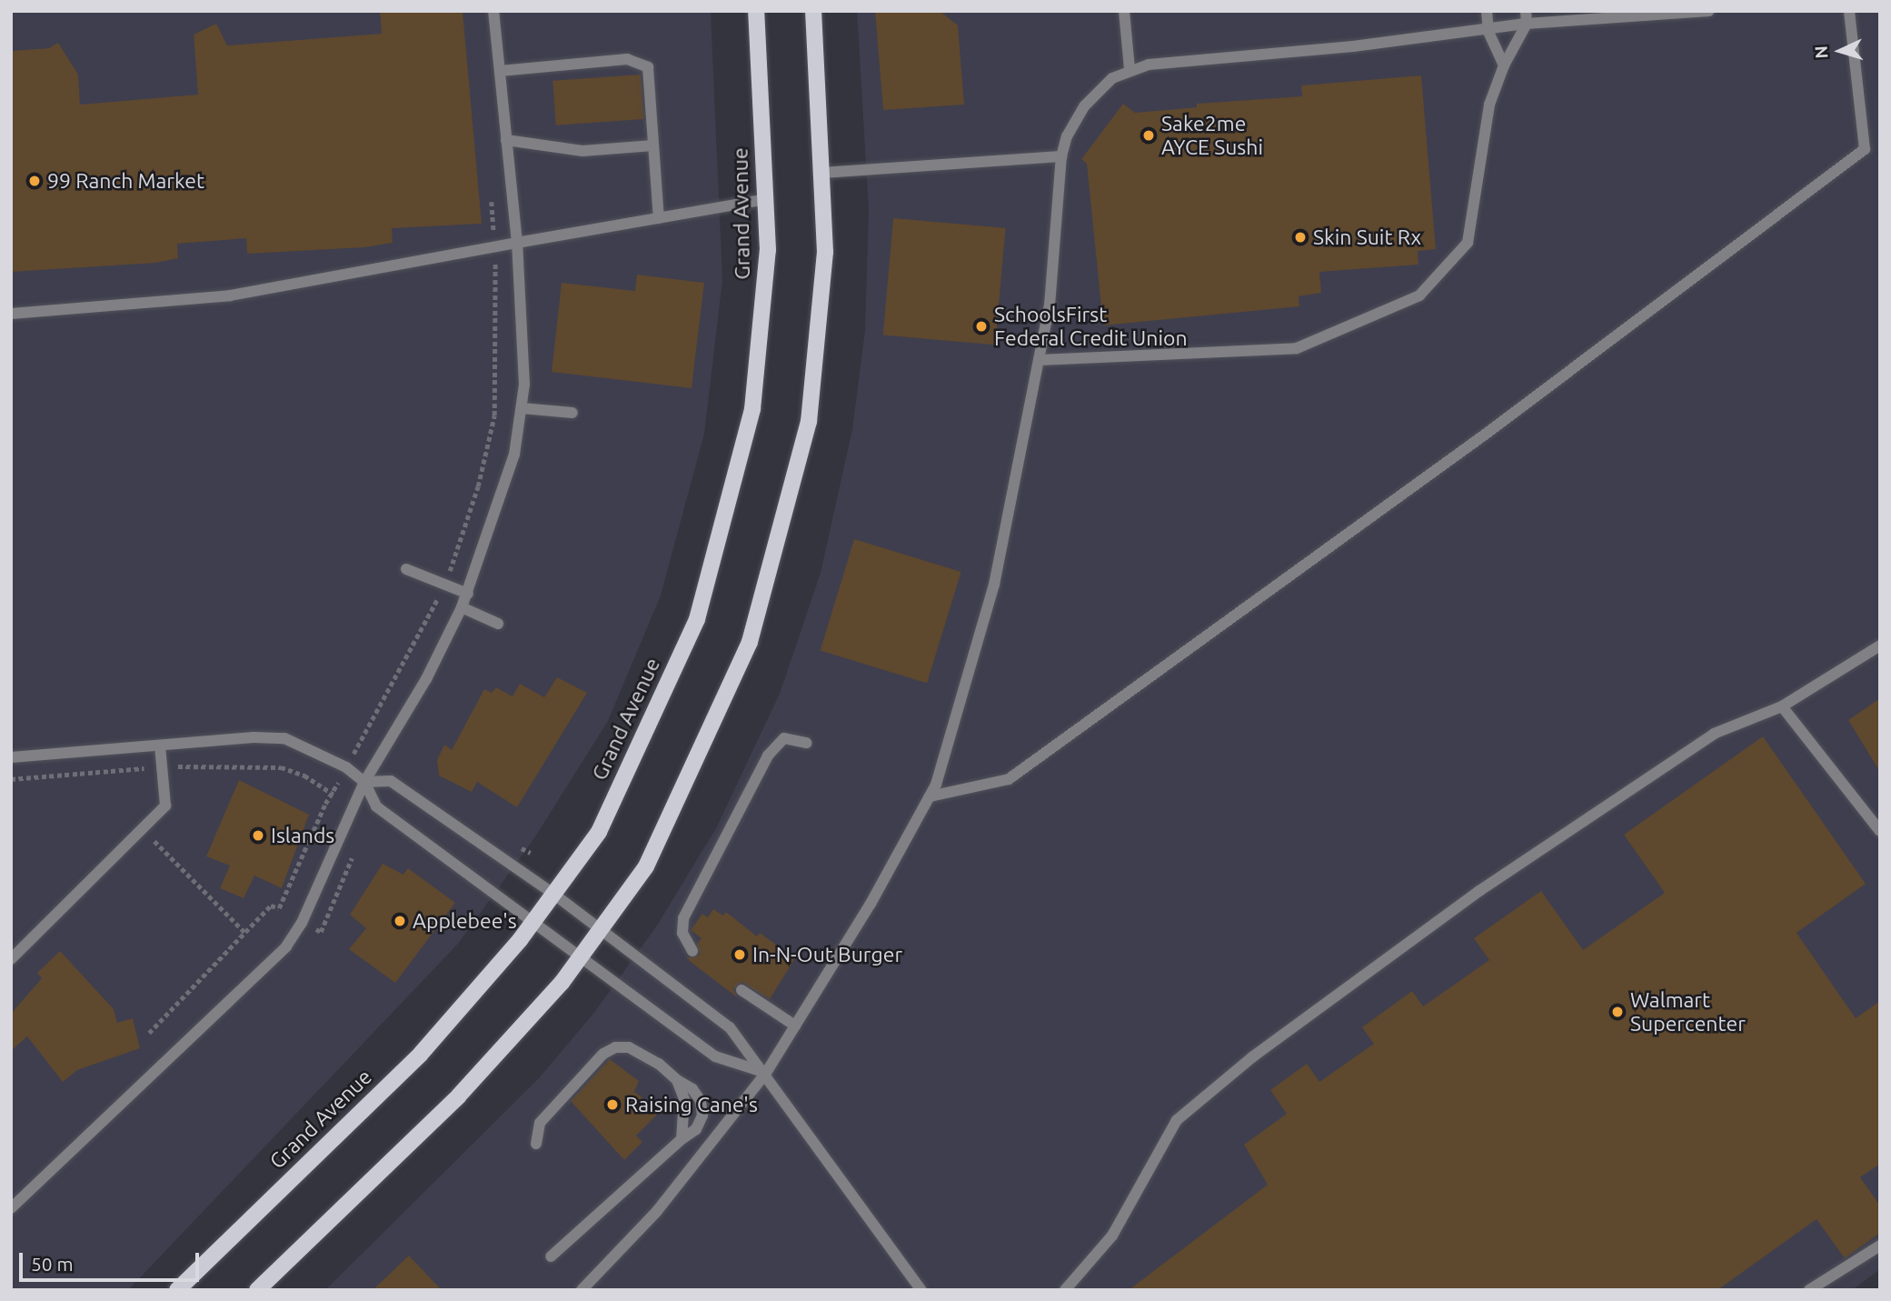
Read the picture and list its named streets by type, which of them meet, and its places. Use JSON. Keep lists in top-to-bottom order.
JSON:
{
  "streets": {
    "main road": ["Grand Avenue"]
  },
  "places": [
    "Sake2me AYCE Sushi",
    "99 Ranch Market",
    "Skin Suit Rx",
    "SchoolsFirst Federal Credit Union",
    "Islands",
    "Applebee's",
    "In-N-Out Burger",
    "Walmart Supercenter",
    "Raising Cane's"
  ],
  "scale_bar": "50 m",
  "north": "left"
}
